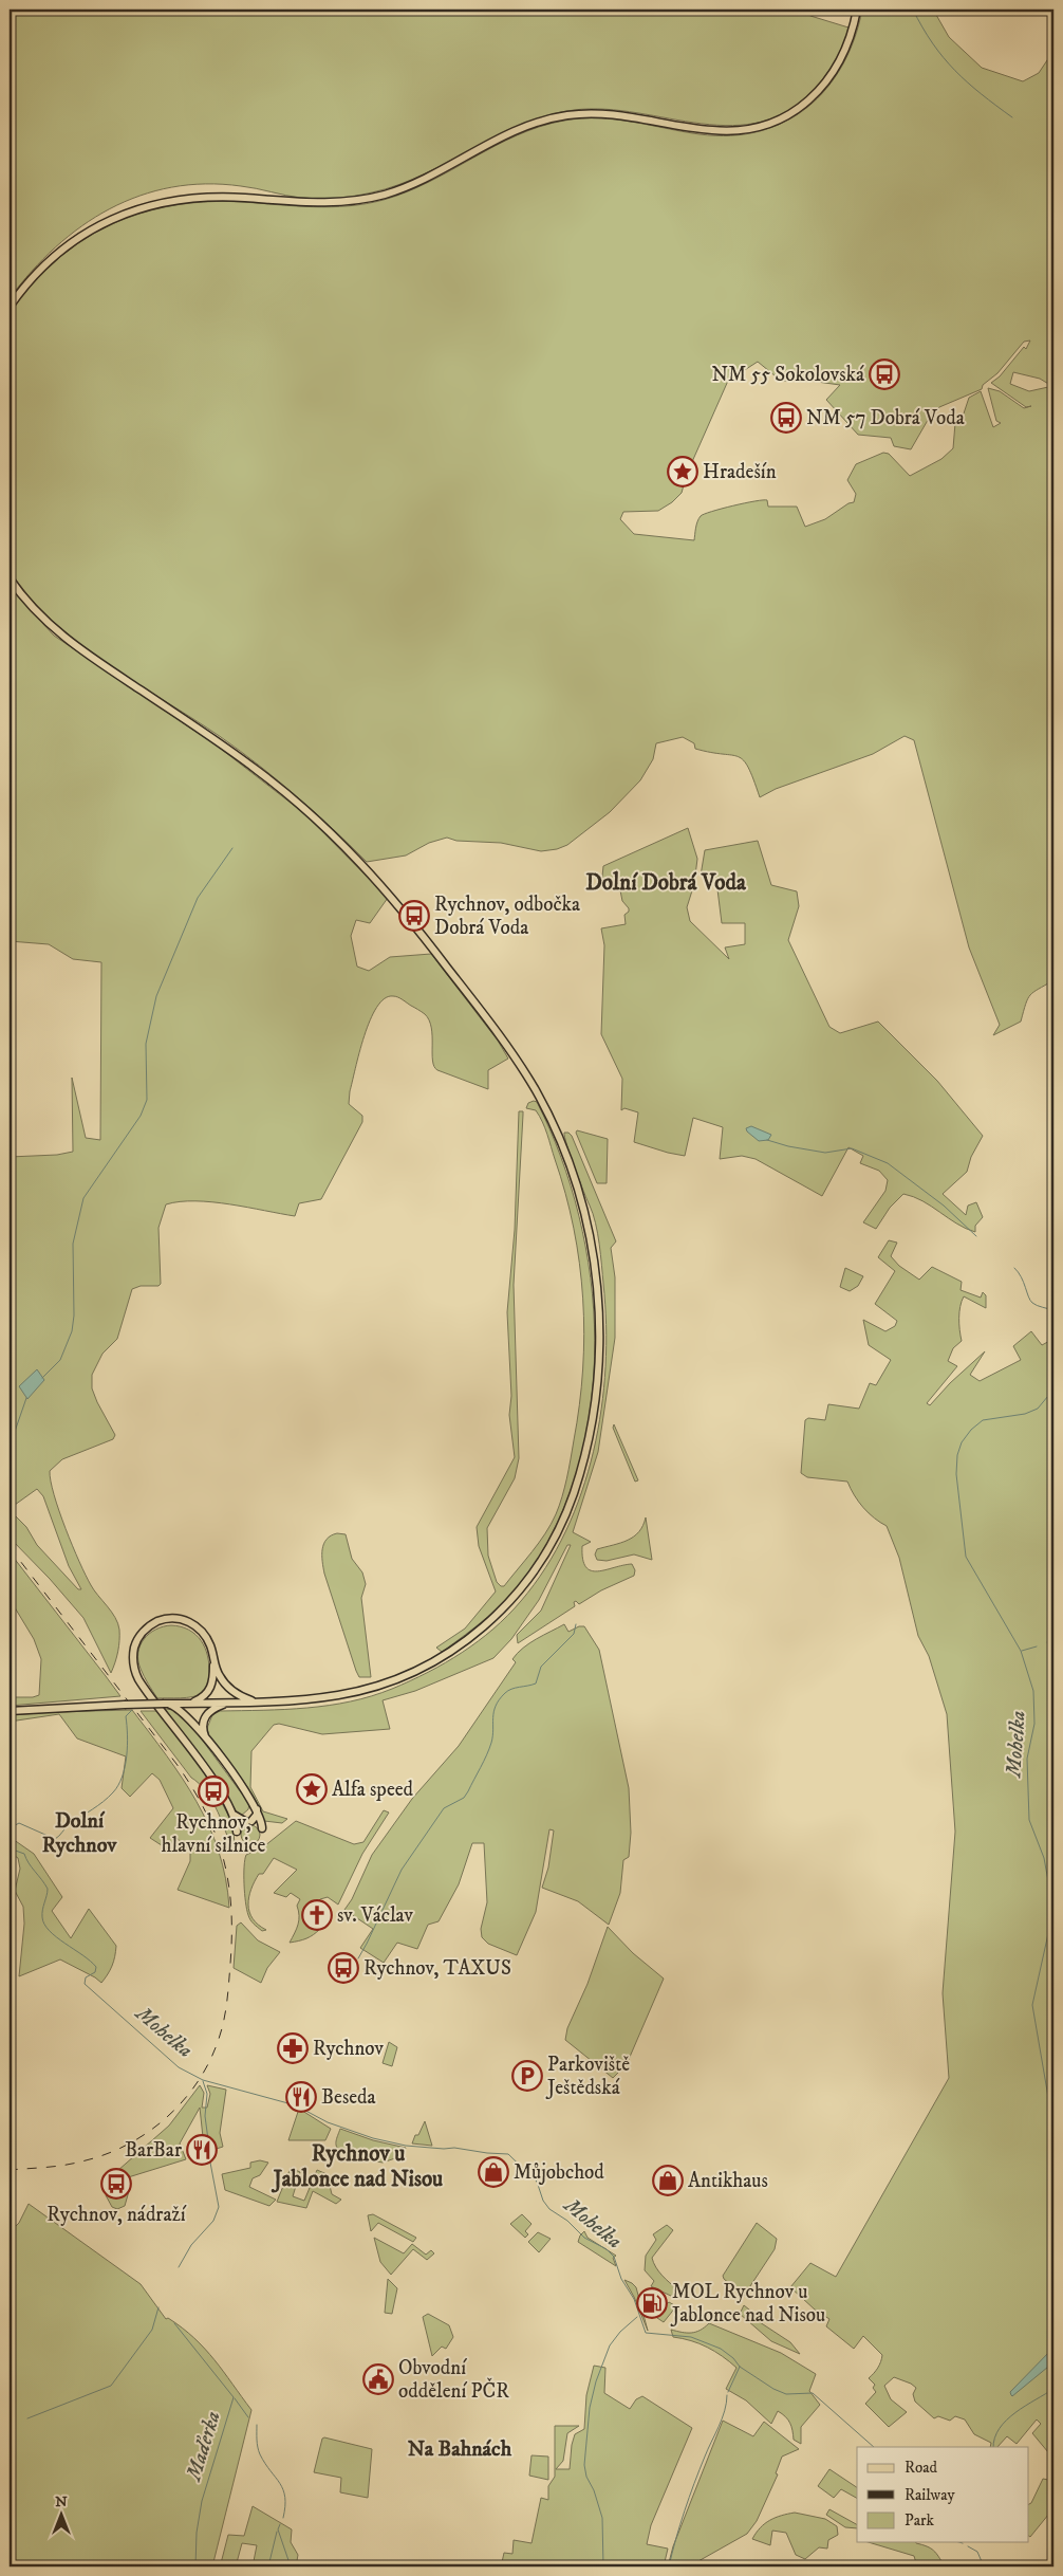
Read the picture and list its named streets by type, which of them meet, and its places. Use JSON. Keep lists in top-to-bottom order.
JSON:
{
  "districts": [
    "Dolní Dobrá Voda",
    "Dolní Rychnov",
    "Rychnov u Jablonce nad Nisou",
    "Na Bahnách"
  ],
  "water": ["Mohelka", "Maďerka"],
  "places": {
    "bus stop": [
      "NM 55 Sokolovská",
      "NM 57 Dobrá Voda",
      "Rychnov, odbočka Dobrá Voda",
      "Rychnov, hlavní silnice",
      "Rychnov, TAXUS",
      "Rychnov, nádraží"
    ],
    "place": ["Hradešín", "Alfa speed"],
    "church": ["sv. Václav"],
    "pharmacy": ["Rychnov"],
    "parking": ["Parkoviště Ještědská"],
    "restaurant": ["Beseda", "BarBar"],
    "shop": ["Můjobchod", "Antikhaus"],
    "fuel station": ["MOL Rychnov u Jablonce nad Nisou"],
    "public building": ["Obvodní oddělení PČR"]
  },
  "legend": ["Road", "Railway", "Park"],
  "north": "top"
}
